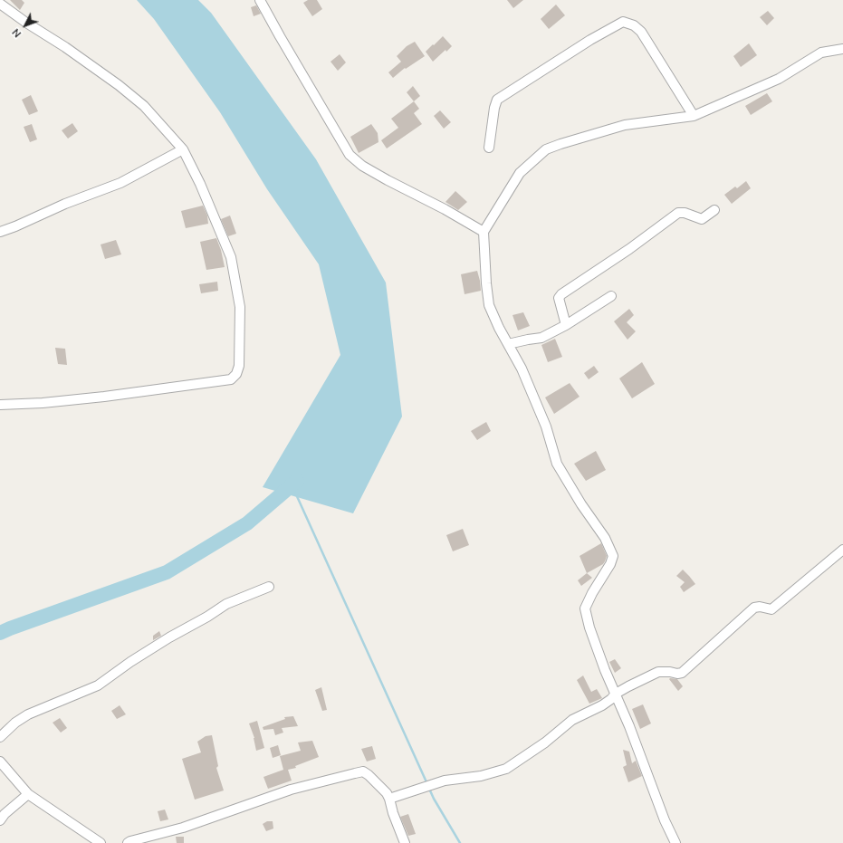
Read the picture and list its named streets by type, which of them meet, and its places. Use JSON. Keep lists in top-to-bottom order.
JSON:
{
  "north": "bottom left"
}
